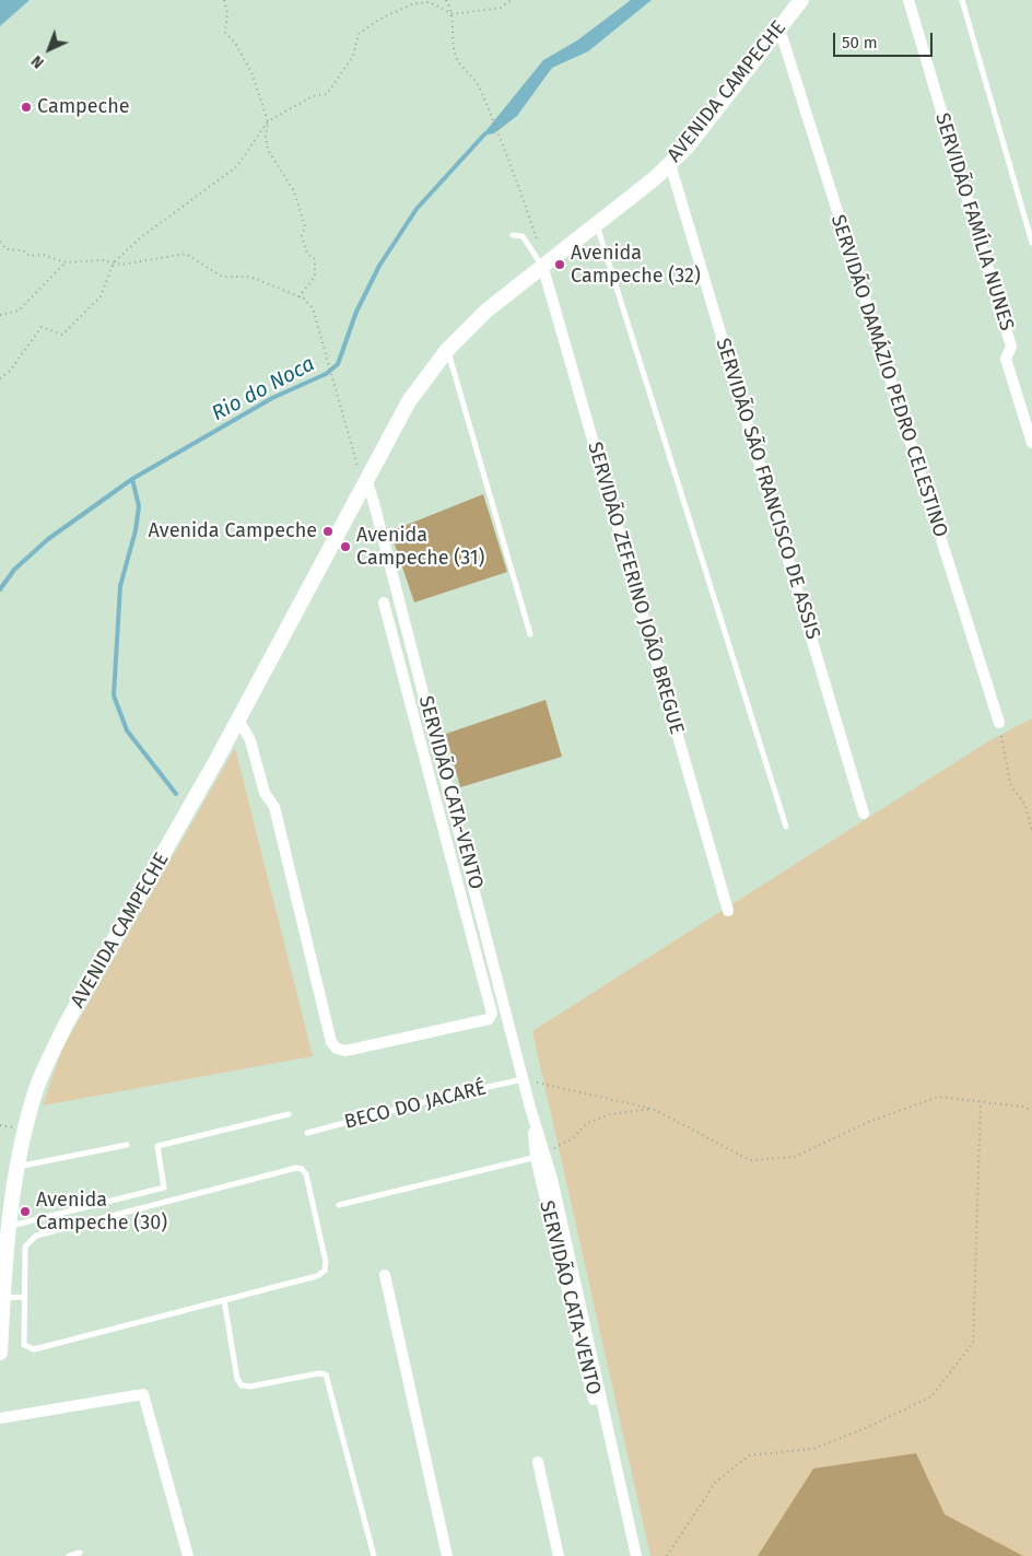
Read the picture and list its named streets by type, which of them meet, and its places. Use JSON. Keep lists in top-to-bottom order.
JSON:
{
  "streets": {
    "main road": ["AVENIDA CAMPECHE"],
    "street": [
      "SERVIDÃO FAMÍLIA NUNES",
      "SERVIDÃO DAMÁZIO PEDRO CELESTINO",
      "SERVIDÃO SÃO FRANCISCO DE ASSIS",
      "SERVIDÃO ZEFERINO JOÃO BREGUE",
      "SERVIDÃO CATA-VENTO"
    ],
    "lane": ["BECO DO JACARÉ"]
  },
  "crossings": [
    ["AVENIDA CAMPECHE", "SERVIDÃO DAMÁZIO PEDRO CELESTINO"],
    ["AVENIDA CAMPECHE", "SERVIDÃO SÃO FRANCISCO DE ASSIS"],
    ["AVENIDA CAMPECHE", "SERVIDÃO ZEFERINO JOÃO BREGUE"],
    ["AVENIDA CAMPECHE", "SERVIDÃO CATA-VENTO"],
    ["SERVIDÃO CATA-VENTO", "BECO DO JACARÉ"]
  ],
  "water": ["Rio do Noca"],
  "places": [
    "Campeche",
    "Avenida Campeche (32)",
    "Avenida Campeche",
    "Avenida Campeche (31)",
    "Avenida Campeche (30)"
  ],
  "scale_bar": "50 m",
  "north": "bottom left"
}
